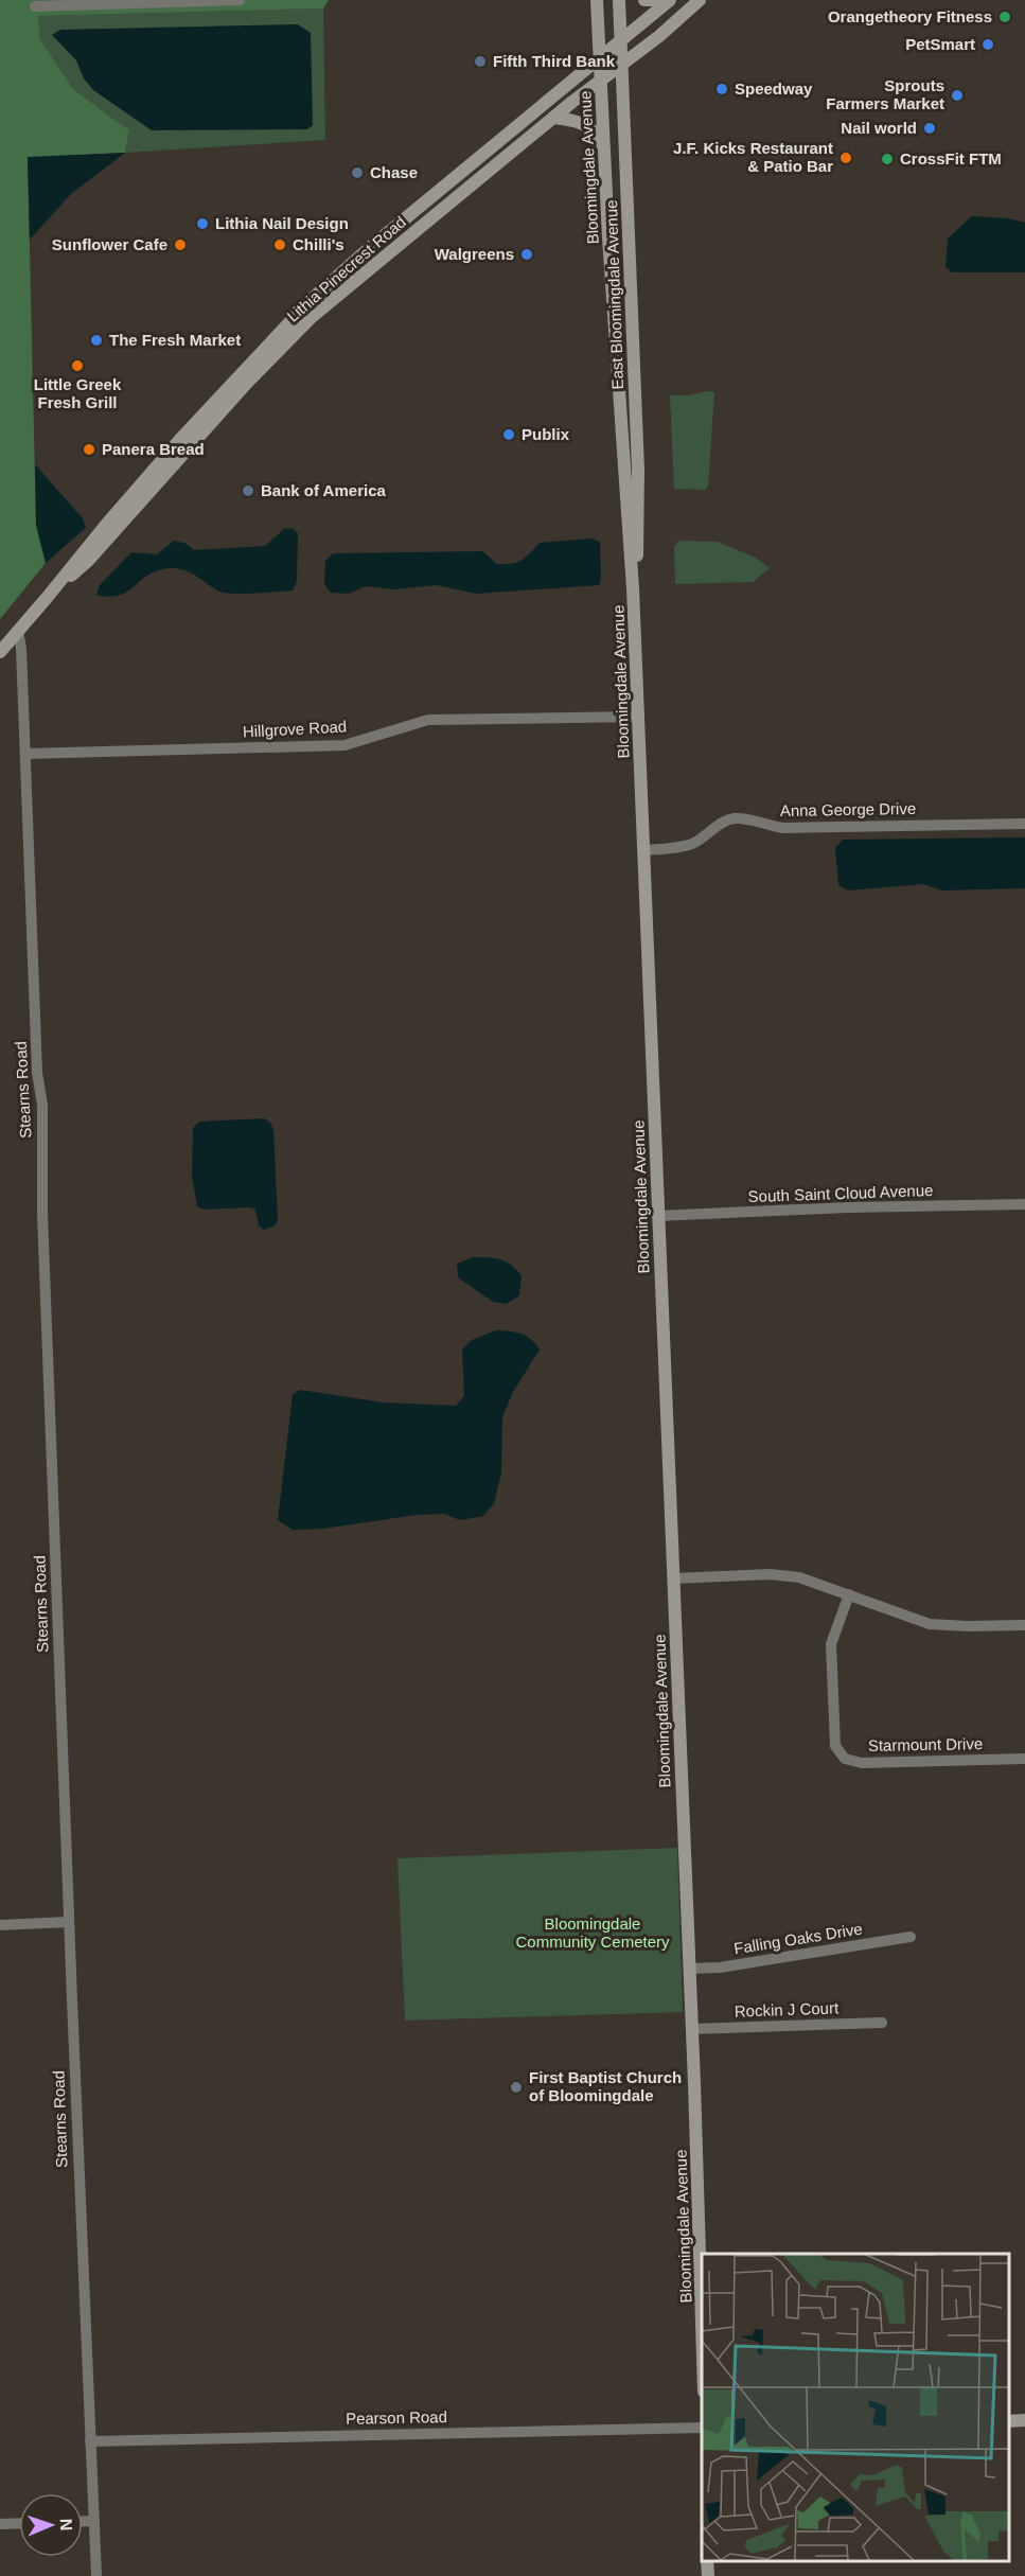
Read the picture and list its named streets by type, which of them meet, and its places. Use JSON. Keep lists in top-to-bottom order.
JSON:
{
  "streets": {
    "main road": ["Bloomingdale Avenue", "Lithia Pinecrest Road", "East Bloomingdale Avenue"],
    "street": [
      "Hillgrove Road",
      "Anna George Drive",
      "Stearns Road",
      "South Saint Cloud Avenue",
      "Starmount Drive",
      "Falling Oaks Drive",
      "Rockin J Court",
      "Pearson Road"
    ]
  },
  "crossings": [
    ["Bloomingdale Avenue", "Lithia Pinecrest Road"],
    ["Bloomingdale Avenue", "East Bloomingdale Avenue"],
    ["Bloomingdale Avenue", "Hillgrove Road"],
    ["Bloomingdale Avenue", "Anna George Drive"],
    ["Bloomingdale Avenue", "South Saint Cloud Avenue"],
    ["Bloomingdale Avenue", "Falling Oaks Drive"],
    ["Bloomingdale Avenue", "Rockin J Court"],
    ["Lithia Pinecrest Road", "East Bloomingdale Avenue"],
    ["Lithia Pinecrest Road", "Stearns Road"],
    ["Hillgrove Road", "Stearns Road"],
    ["Stearns Road", "Pearson Road"]
  ],
  "parks": ["Bloomingdale Community Cemetery"],
  "places": [
    "Orangetheory Fitness",
    "PetSmart",
    "Fifth Third Bank",
    "Speedway",
    "Sprouts Farmers Market",
    "Nail world",
    "J.F. Kicks Restaurant & Patio Bar",
    "CrossFit FTM",
    "Chase",
    "Lithia Nail Design",
    "Sunflower Cafe",
    "Chilli's",
    "Walgreens",
    "The Fresh Market",
    "Little Greek Fresh Grill",
    "Publix",
    "Panera Bread",
    "Bank of America",
    "First Baptist Church of Bloomingdale"
  ],
  "north": "right"
}
